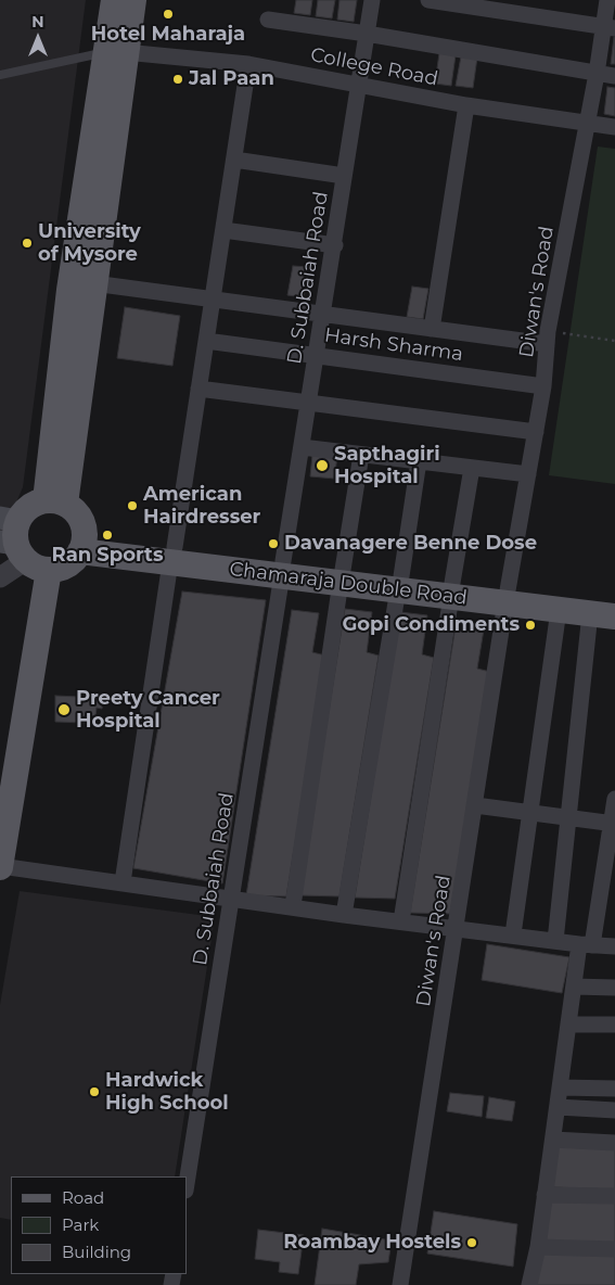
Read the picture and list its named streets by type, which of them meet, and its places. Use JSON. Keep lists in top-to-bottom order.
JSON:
{
  "streets": {
    "main road": ["Chamaraja Double Road"],
    "street": [
      "College Road",
      "D. Subbaiah Road",
      "Diwan's Road",
      "Harsh Sharma"
    ]
  },
  "crossings": [
    ["College Road", "D. Subbaiah Road"],
    ["College Road", "Diwan's Road"],
    ["D. Subbaiah Road", "Harsh Sharma"],
    ["D. Subbaiah Road", "Chamaraja Double Road"],
    ["Diwan's Road", "Harsh Sharma"],
    ["Diwan's Road", "Chamaraja Double Road"]
  ],
  "places": [
    "Hotel Maharaja",
    "Jal Paan",
    "University of Mysore",
    "Sapthagiri Hospital",
    "American Hairdresser",
    "Ran Sports",
    "Davanagere Benne Dose",
    "Gopi Condiments",
    "Preety Cancer Hospital",
    "Hardwick High School",
    "Roambay Hostels"
  ],
  "legend": ["Road", "Park", "Building"],
  "north": "top"
}
